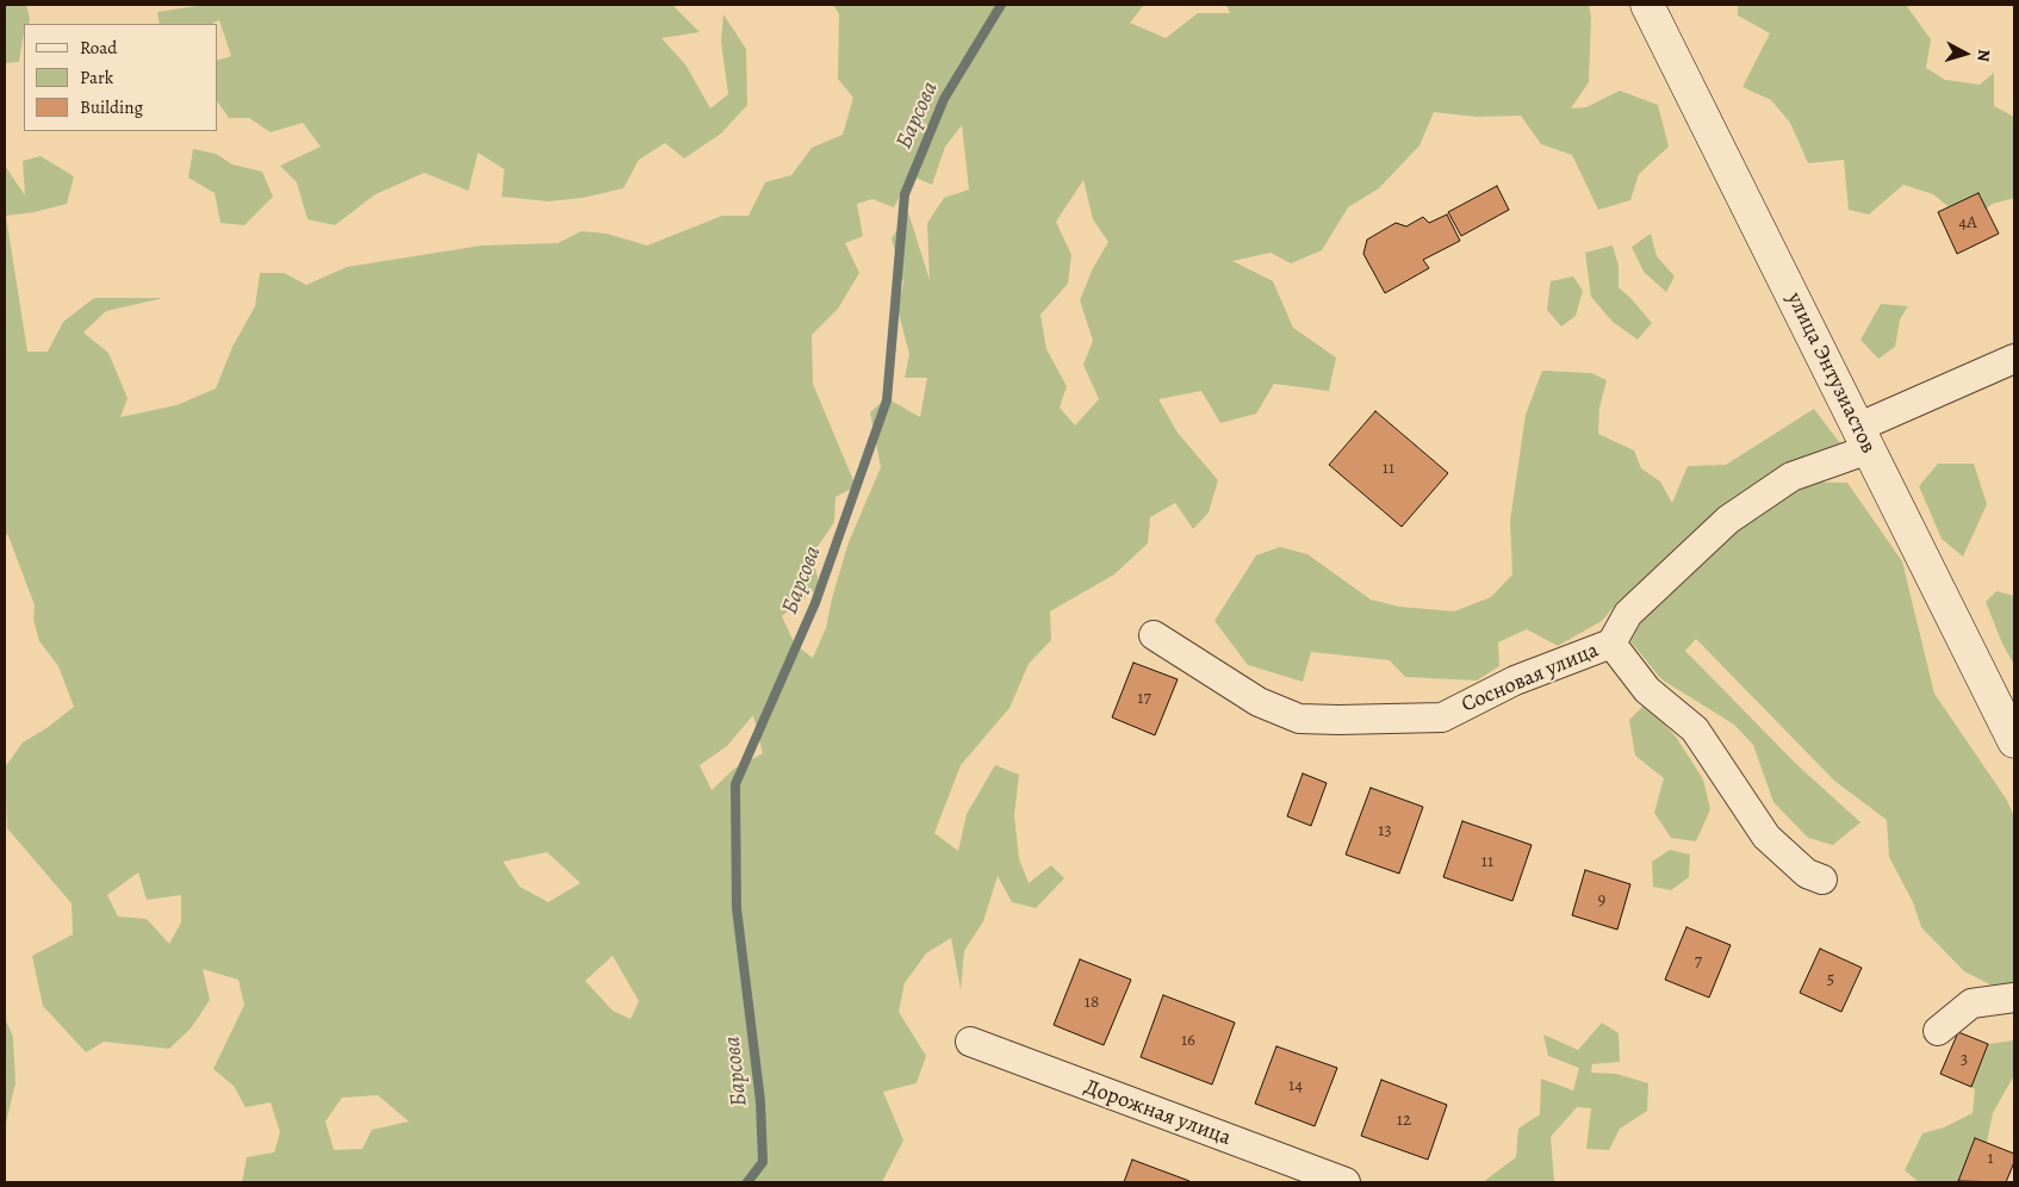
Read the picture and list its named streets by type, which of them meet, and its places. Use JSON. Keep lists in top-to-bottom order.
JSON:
{
  "streets": {
    "street": ["улица Энтузиастов", "Сосновая улица", "Дорожная улица"]
  },
  "water": ["Барсова"],
  "house_numbers": [
    "4А",
    "11",
    "17",
    "13",
    "11",
    "9",
    "7",
    "5",
    "18",
    "16",
    "3",
    "14",
    "12",
    "1"
  ],
  "legend": ["Road", "Park", "Building"],
  "north": "right"
}
